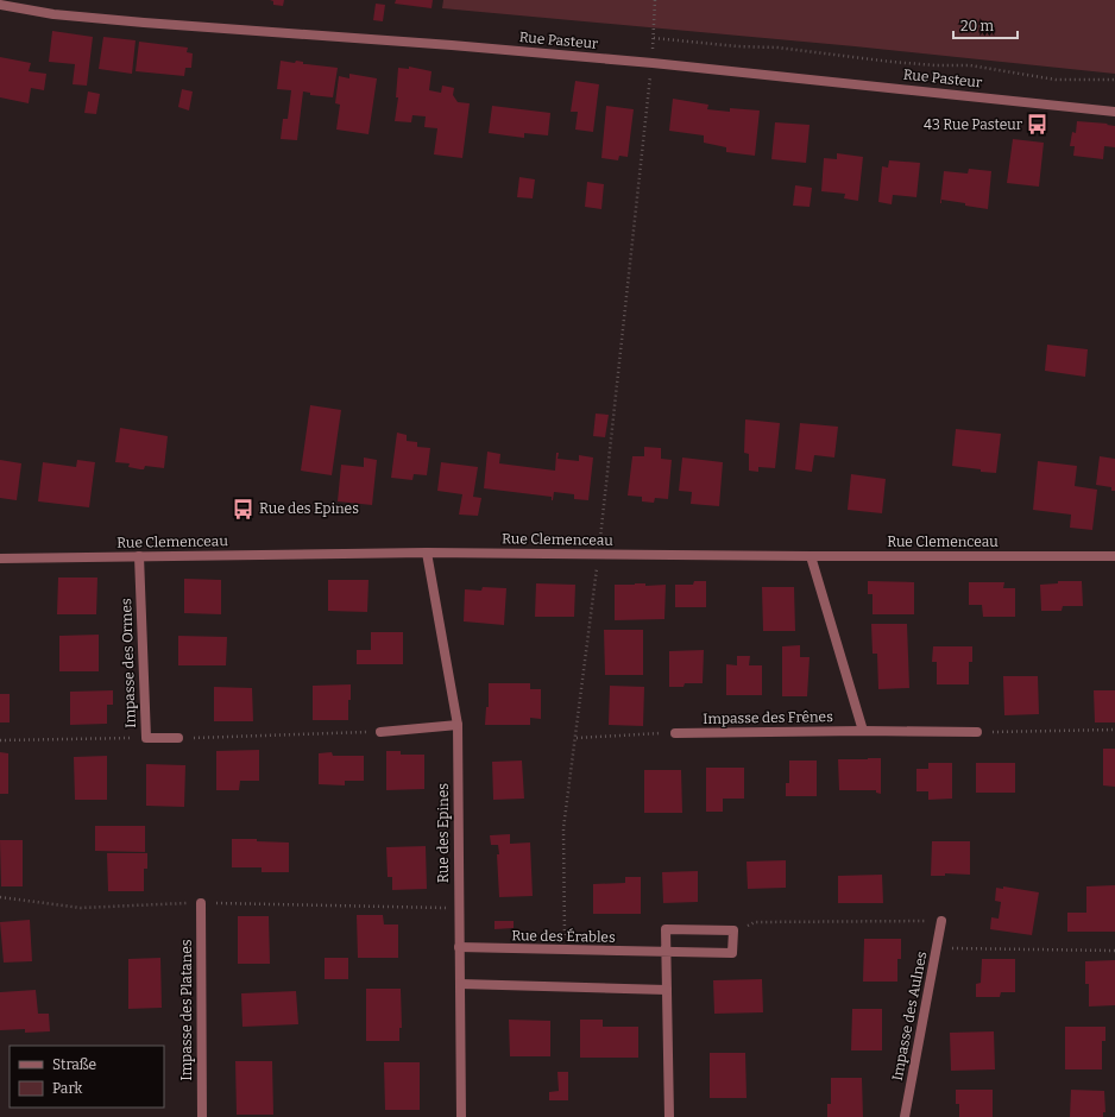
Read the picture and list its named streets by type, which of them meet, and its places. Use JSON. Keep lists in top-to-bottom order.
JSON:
{
  "streets": {
    "street": [
      "Rue Pasteur",
      "Rue Clemenceau",
      "Impasse des Ormes",
      "Impasse des Frênes",
      "Rue des Epines",
      "Rue des Érables",
      "Impasse des Platanes",
      "Impasse des Aulnes"
    ]
  },
  "crossings": [
    ["Rue Clemenceau", "Impasse des Ormes"],
    ["Rue Clemenceau", "Rue des Epines"],
    ["Rue des Epines", "Rue des Érables"]
  ],
  "places": {
    "bus stop": ["43 Rue Pasteur", "Rue des Epines"]
  },
  "legend": ["Straße", "Park"],
  "scale_bar": "20 m"
}
